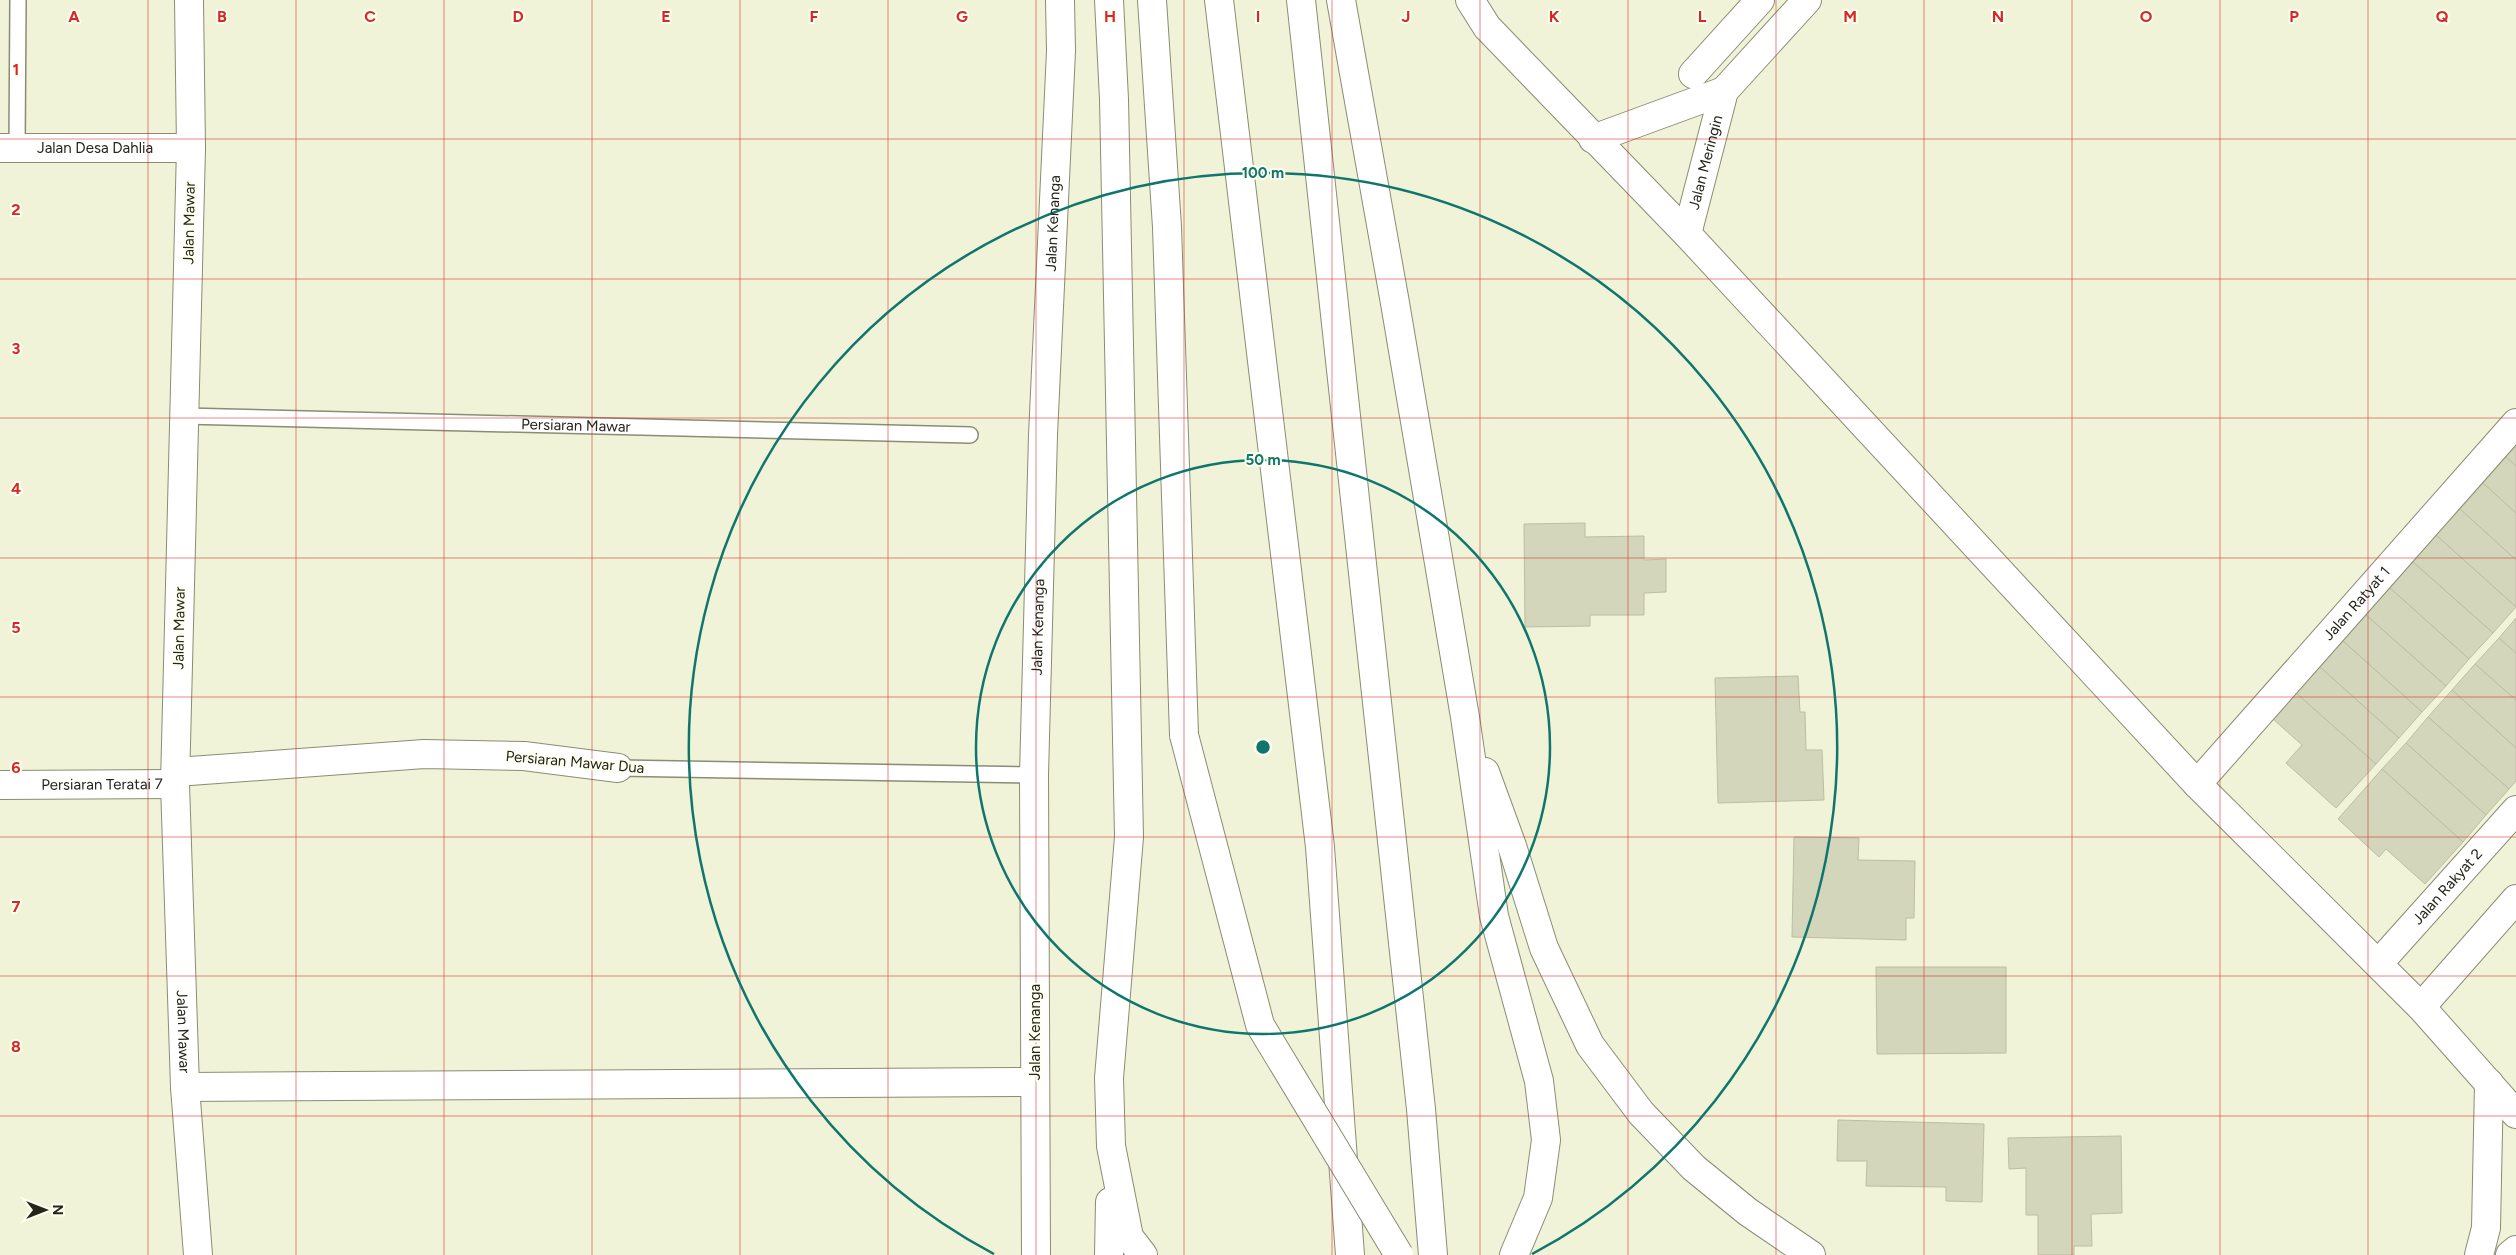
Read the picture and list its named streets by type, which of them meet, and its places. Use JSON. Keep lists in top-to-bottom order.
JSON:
{
  "streets": {
    "main road": [
      "Jalan Desa Dahlia",
      "Jalan Meringin",
      "Jalan Mawar",
      "Jalan Kenanga",
      "Jalan Ratyat 1",
      "Persiaran Mawar Dua",
      "Persiaran Teratai 7",
      "Jalan Rakyat 2"
    ],
    "lane": ["Persiaran Mawar"]
  },
  "crossings": [
    ["Jalan Desa Dahlia", "Jalan Mawar"],
    ["Jalan Mawar", "Persiaran Mawar"],
    ["Jalan Mawar", "Persiaran Mawar Dua"],
    ["Jalan Mawar", "Persiaran Teratai 7"],
    ["Jalan Kenanga", "Persiaran Mawar Dua"],
    ["Persiaran Mawar Dua", "Persiaran Teratai 7"]
  ],
  "north": "right",
  "grid": {
    "columns": [
      "A",
      "B",
      "C",
      "D",
      "E",
      "F",
      "G",
      "H",
      "I",
      "J",
      "K",
      "L",
      "M",
      "N",
      "O",
      "P",
      "Q"
    ],
    "rows": [
      "1",
      "2",
      "3",
      "4",
      "5",
      "6",
      "7",
      "8"
    ]
  },
  "rings": ["100 m", "50 m"]
}
